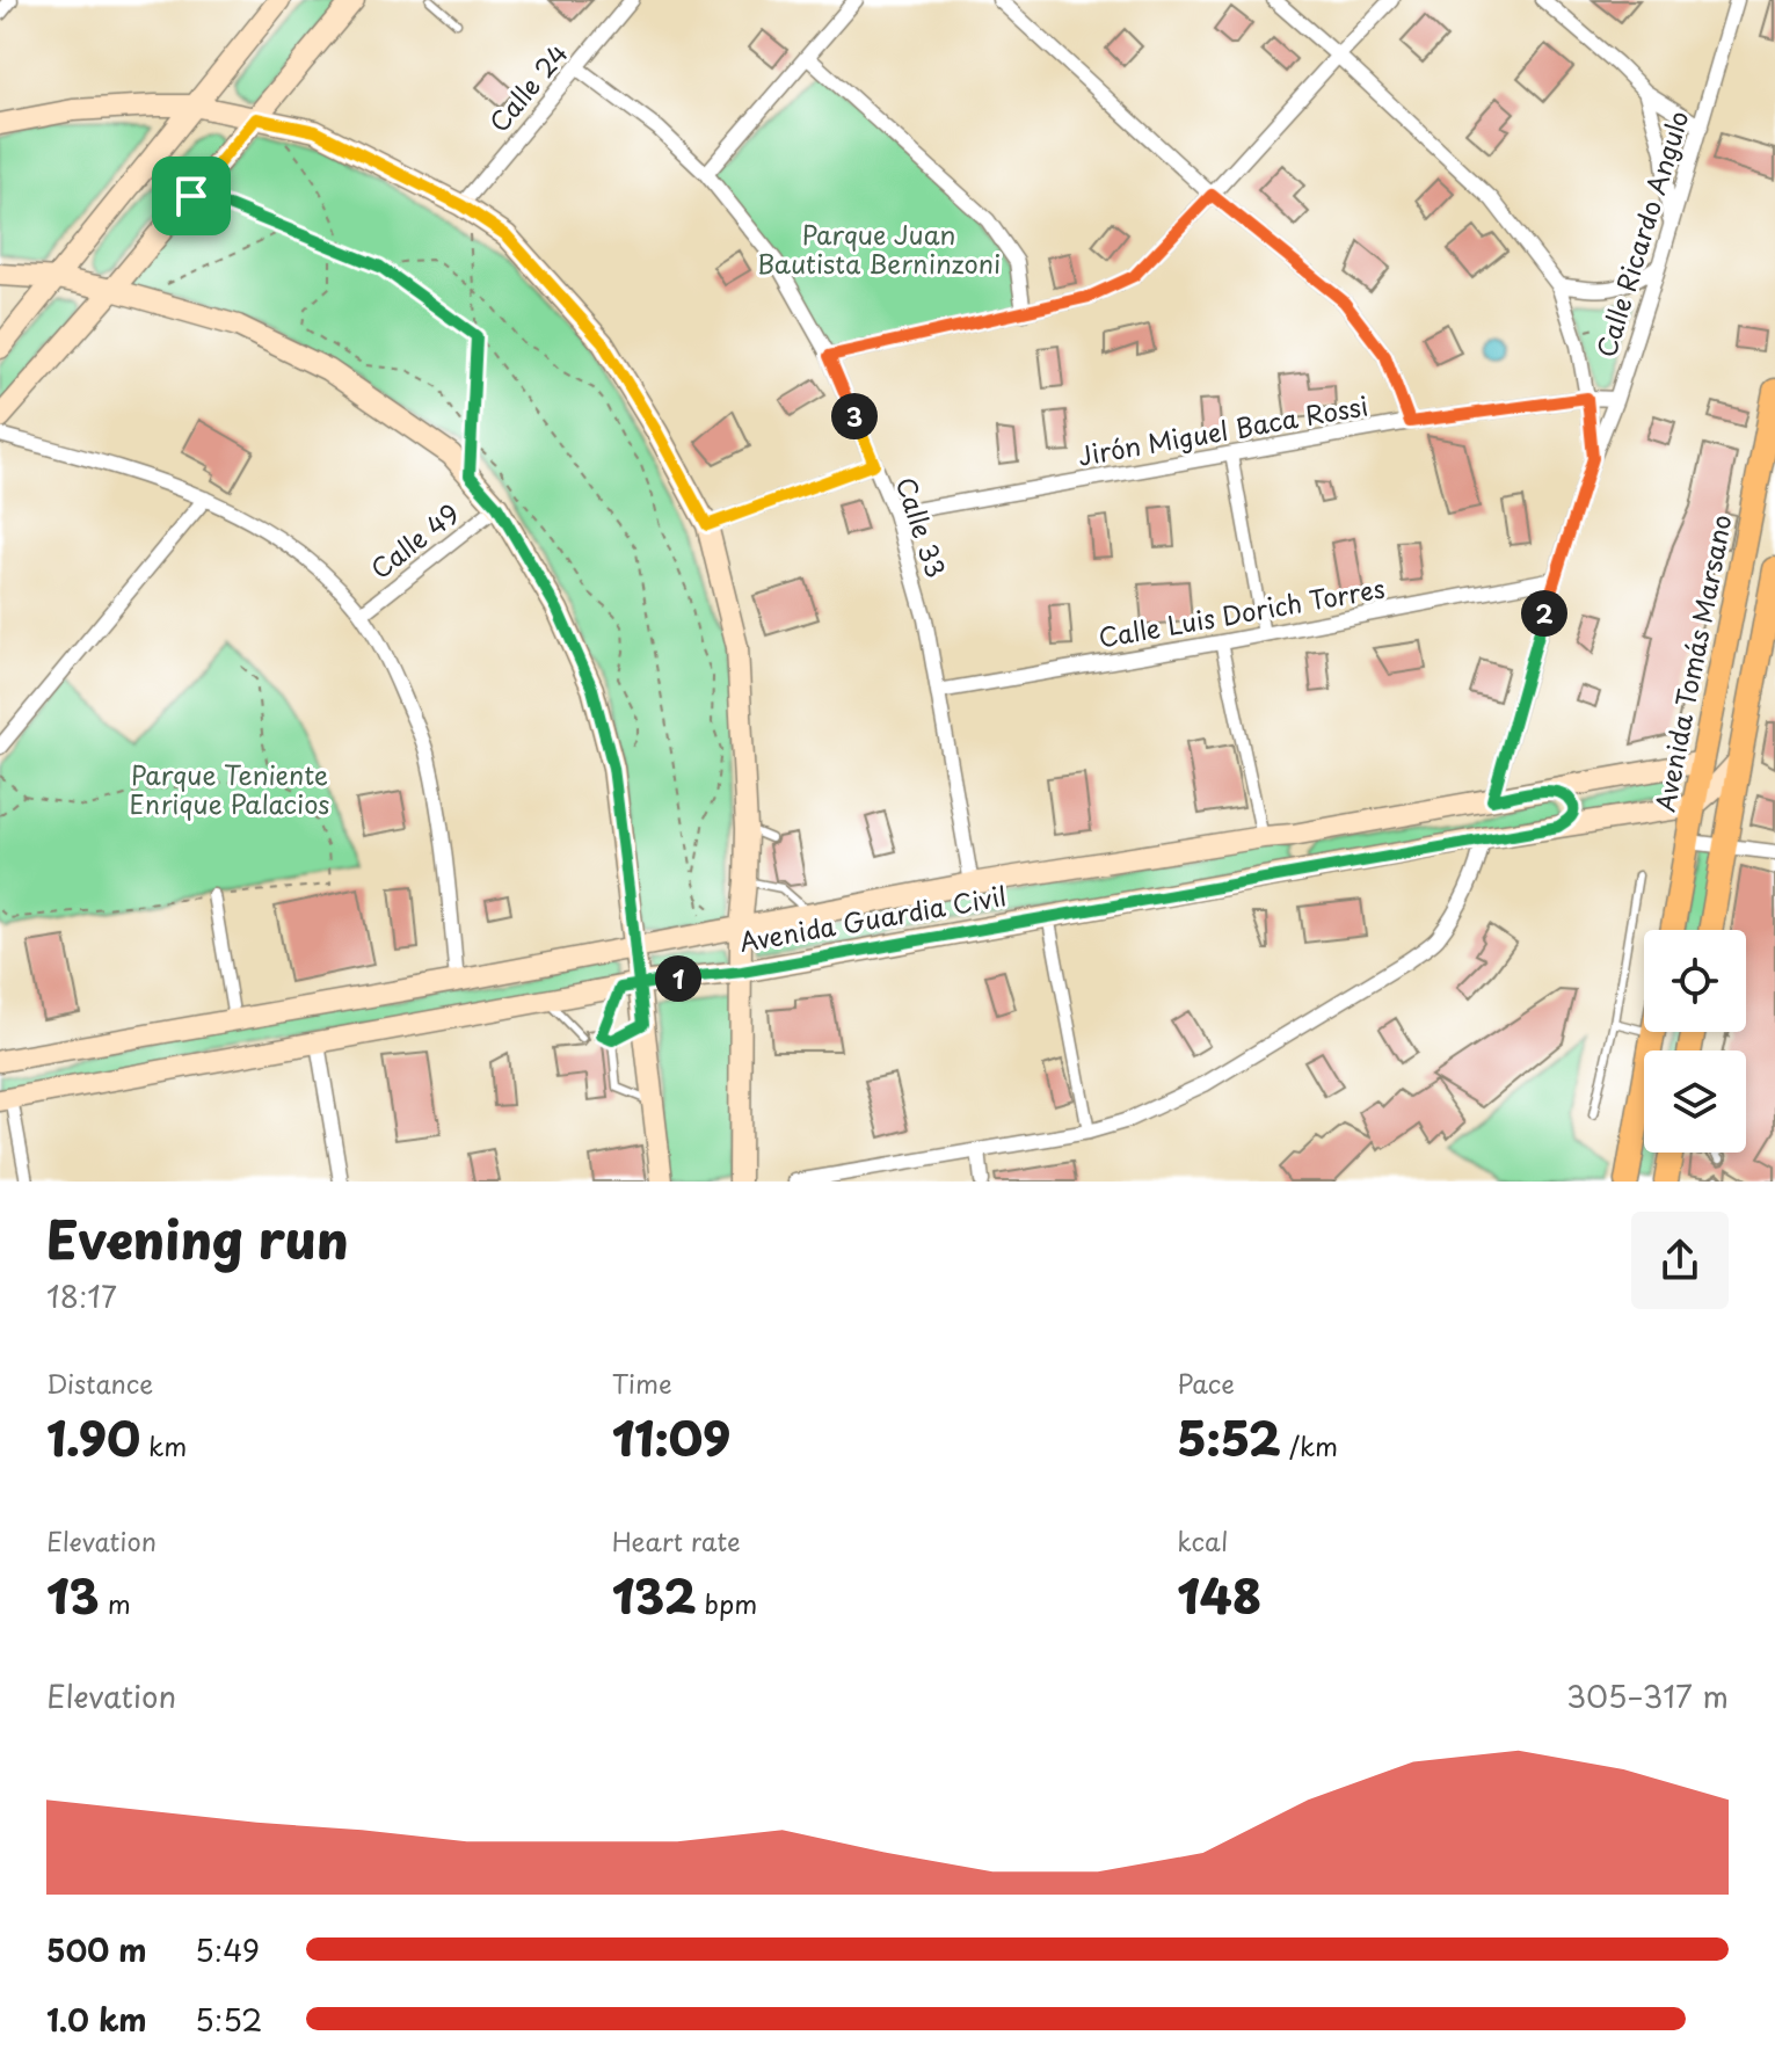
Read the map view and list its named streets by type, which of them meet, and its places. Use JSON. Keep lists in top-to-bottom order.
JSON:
{
  "streets": {
    "main road": ["Avenida Tomás Marsano", "Avenida Guardia Civil"],
    "street": [
      "Calle 24",
      "Calle Ricardo Angulo",
      "Jirón Miguel Baca Rossi",
      "Calle 33",
      "Calle 49",
      "Calle Luis Dorich Torres"
    ]
  },
  "crossings": [
    ["Calle 24", "Calle 33"],
    ["Calle Ricardo Angulo", "Jirón Miguel Baca Rossi"],
    ["Calle Ricardo Angulo", "Calle Luis Dorich Torres"],
    ["Calle Ricardo Angulo", "Avenida Guardia Civil"],
    ["Jirón Miguel Baca Rossi", "Calle 33"],
    ["Calle 33", "Calle Luis Dorich Torres"],
    ["Calle 33", "Avenida Guardia Civil"],
    ["Avenida Tomás Marsano", "Avenida Guardia Civil"]
  ],
  "parks": ["Parque Juan Bautista Berninzoni", "Parque Teniente Enrique Palacios"],
  "page": {
    "pins": ["3", "2", "1"],
    "heading": ["Evening run", "18:17"],
    "stats": [
      ["Distance", "1.90 km"],
      ["Time", "11:09"],
      ["Pace", "5:52 /km"],
      ["Elevation", "13 m"],
      ["Heart rate", "132 bpm"],
      ["kcal", "148"]
    ],
    "chart": ["Elevation", "305–317 m"],
    "list": [
      {
        "name": "500 m",
        "note": "5:49"
      },
      {
        "name": "1.0 km",
        "note": "5:52"
      }
    ]
  }
}
